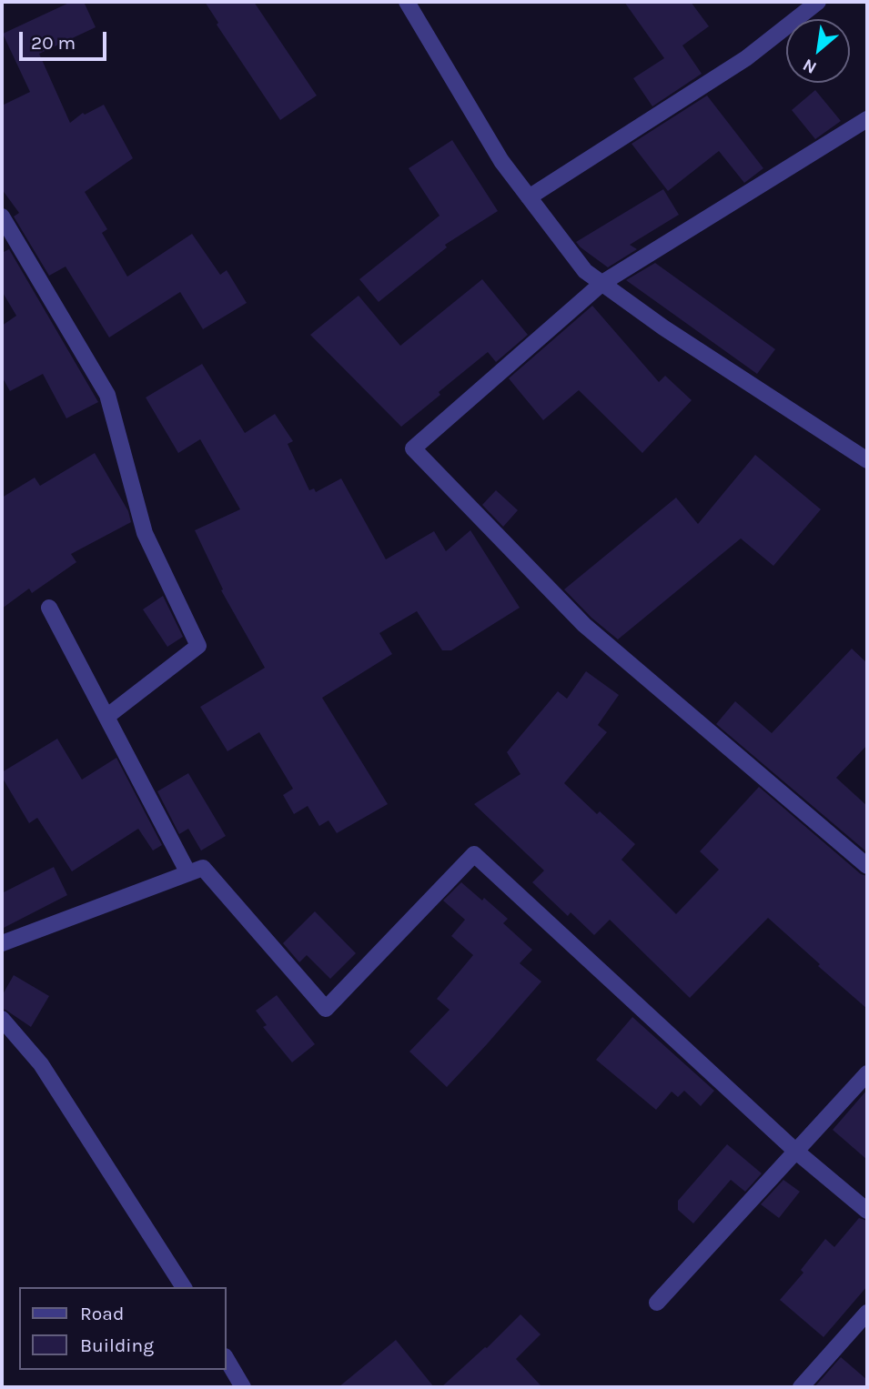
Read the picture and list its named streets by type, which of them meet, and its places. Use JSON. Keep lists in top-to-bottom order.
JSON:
{
  "legend": ["Road", "Building"],
  "scale_bar": "20 m",
  "north": "bottom left"
}
